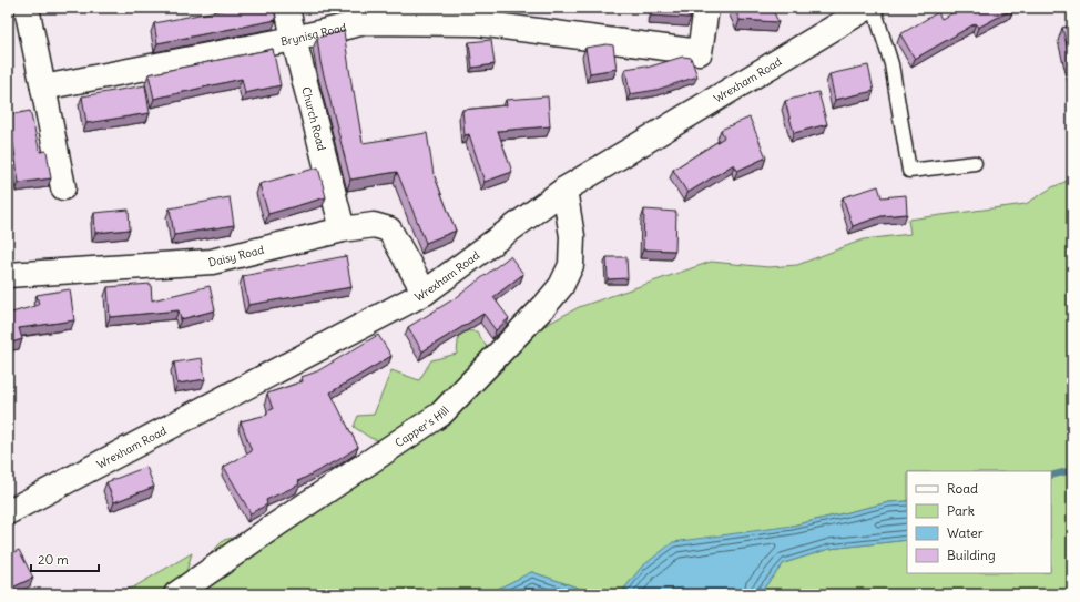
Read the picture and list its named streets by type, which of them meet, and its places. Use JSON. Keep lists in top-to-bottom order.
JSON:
{
  "streets": {
    "street": [
      "Brynisa Road",
      "Wrexham Road",
      "Church Road",
      "Daisy Road",
      "Capper's Hill"
    ]
  },
  "crossings": [
    ["Brynisa Road", "Church Road"],
    ["Wrexham Road", "Daisy Road"],
    ["Wrexham Road", "Capper's Hill"],
    ["Church Road", "Daisy Road"]
  ],
  "legend": [
    "Road",
    "Park",
    "Water",
    "Building"
  ],
  "scale_bar": "20 m"
}
